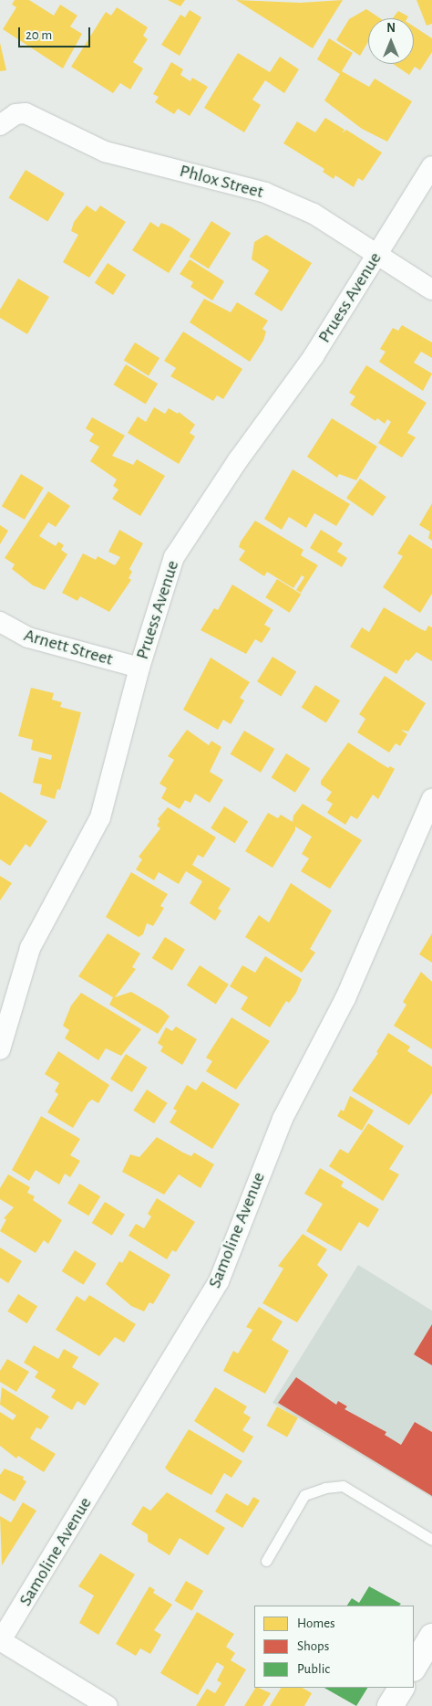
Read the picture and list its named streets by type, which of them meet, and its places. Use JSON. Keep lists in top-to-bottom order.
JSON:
{
  "streets": {
    "street": [
      "Phlox Street",
      "Pruess Avenue",
      "Arnett Street",
      "Samoline Avenue"
    ]
  },
  "crossings": [
    ["Phlox Street", "Pruess Avenue"],
    ["Pruess Avenue", "Arnett Street"]
  ],
  "legend": ["Homes", "Shops", "Public"],
  "scale_bar": "20 m",
  "north": "top"
}
